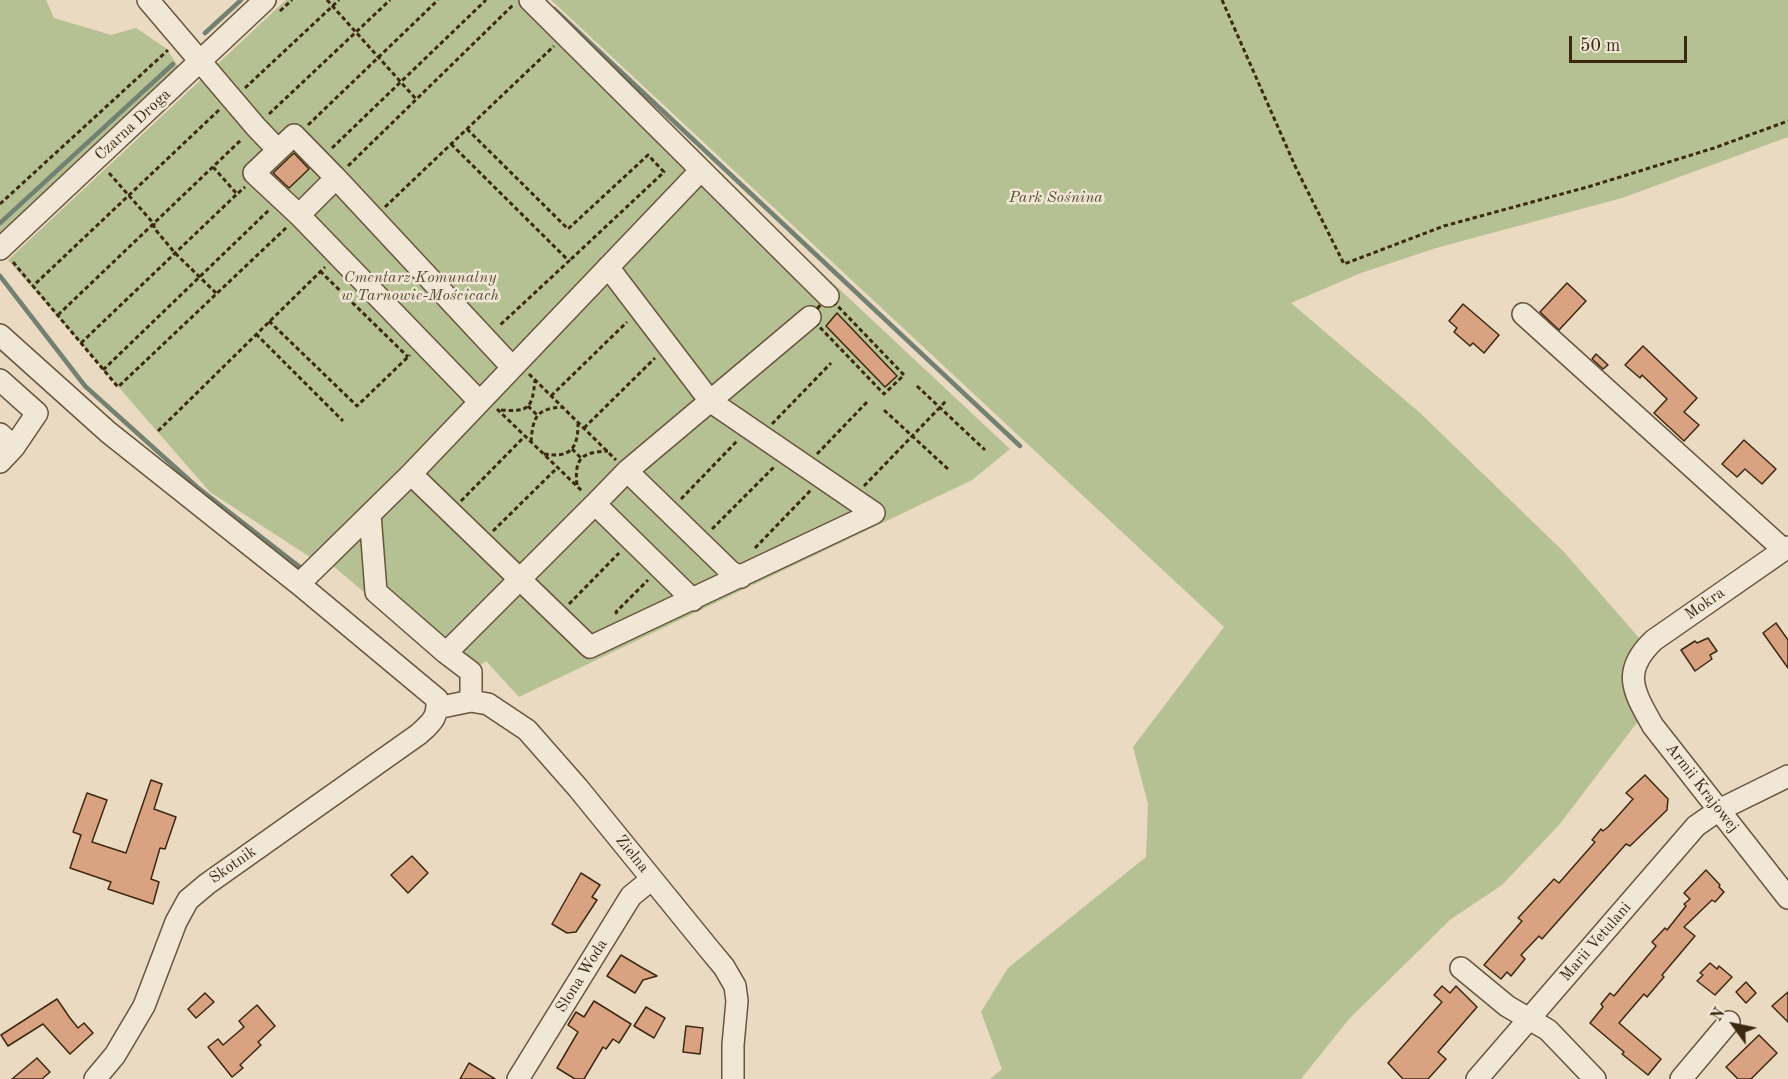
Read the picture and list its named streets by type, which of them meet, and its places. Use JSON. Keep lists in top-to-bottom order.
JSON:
{
  "streets": {
    "street": [
      "Czarna Droga",
      "Mokra",
      "Armii Krajowej",
      "Zielna",
      "Skotnik",
      "Marii Vetulani",
      "Słona Woda"
    ]
  },
  "crossings": [
    ["Mokra", "Armii Krajowej"],
    ["Armii Krajowej", "Marii Vetulani"],
    ["Zielna", "Słona Woda"]
  ],
  "parks": ["Park Sośnina", "Cmentarz Komunalny w Tarnowie-Mościcach"],
  "scale_bar": "50 m",
  "north": "top left"
}
